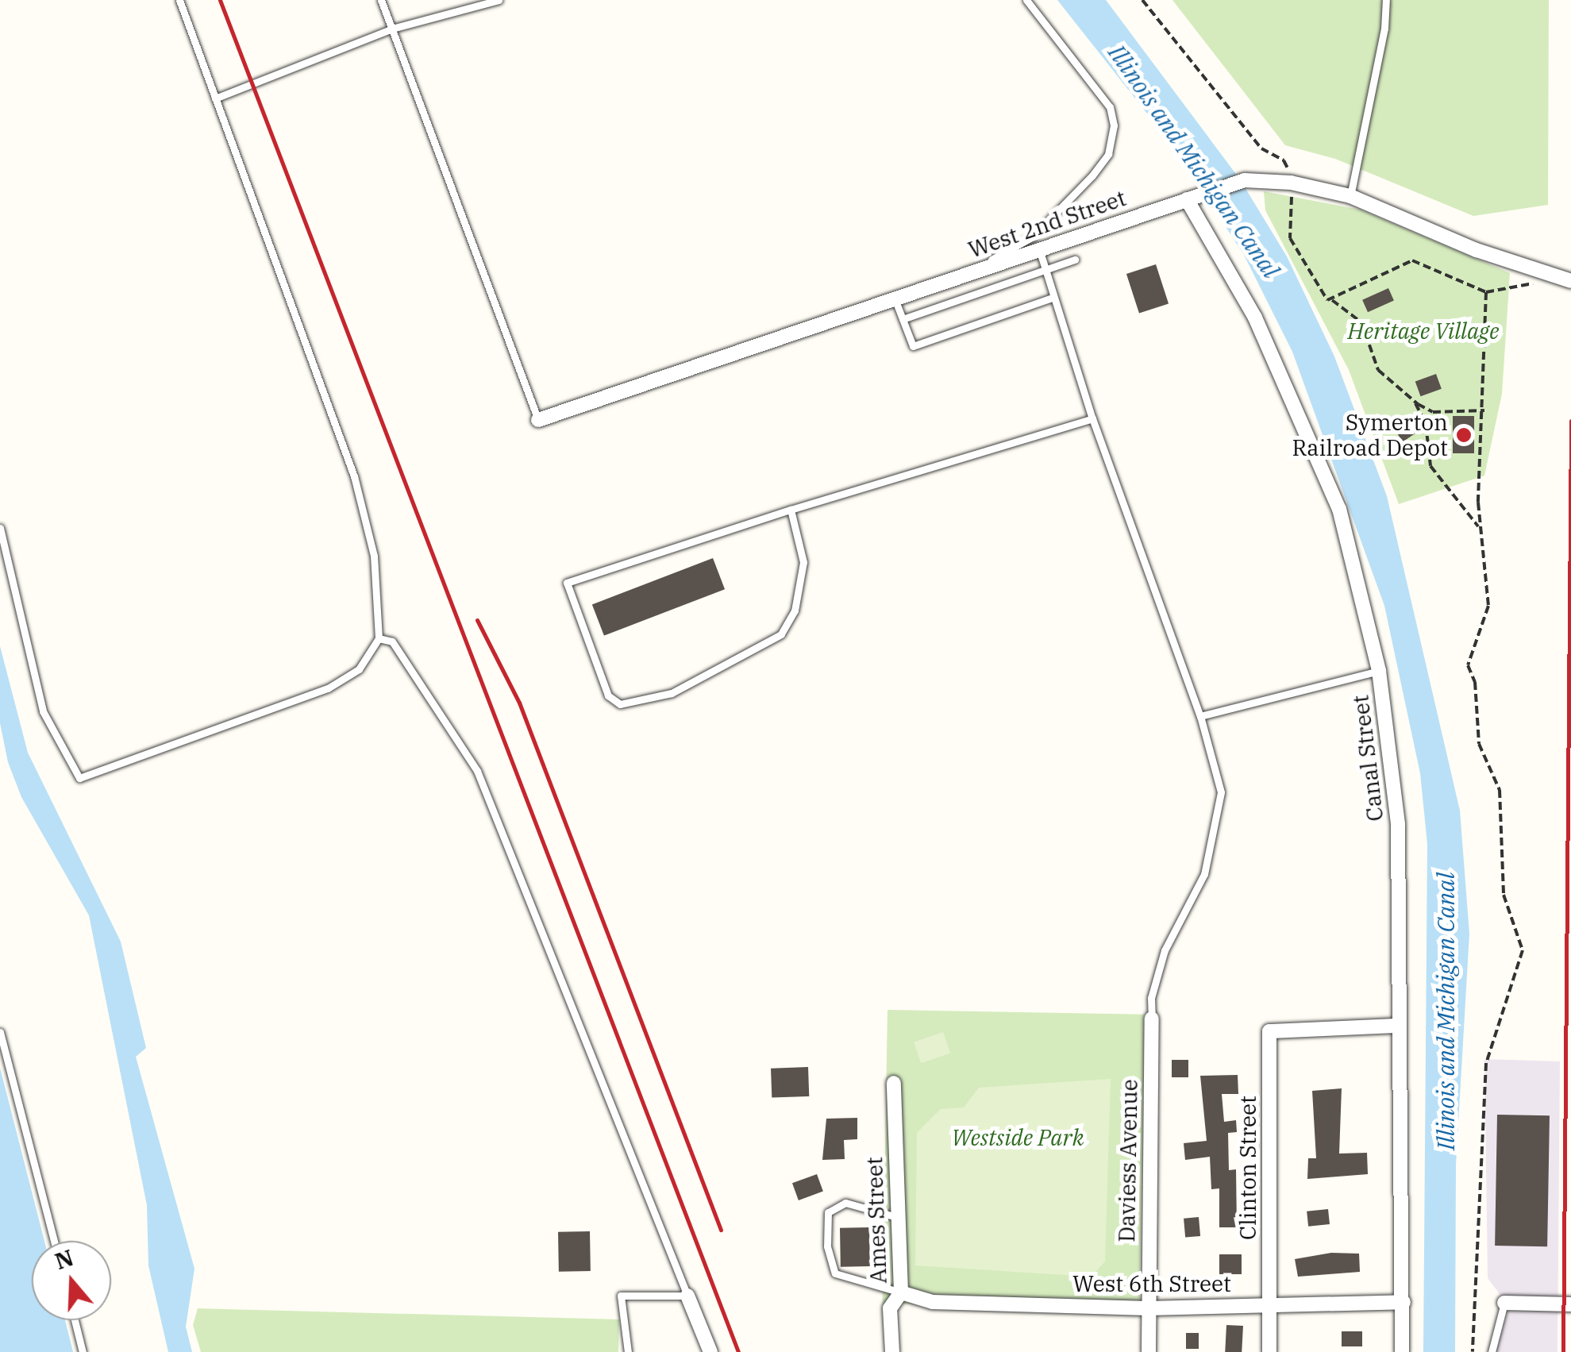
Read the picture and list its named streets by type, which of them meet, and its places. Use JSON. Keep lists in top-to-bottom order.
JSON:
{
  "streets": {
    "street": [
      "West 2nd Street",
      "Canal Street",
      "Daviess Avenue",
      "Clinton Street",
      "Ames Street",
      "West 6th Street"
    ]
  },
  "crossings": [
    ["West 2nd Street", "Canal Street"],
    ["Canal Street", "Clinton Street"],
    ["Canal Street", "West 6th Street"],
    ["Daviess Avenue", "West 6th Street"],
    ["Clinton Street", "West 6th Street"],
    ["Ames Street", "West 6th Street"]
  ],
  "water": ["Illinois and Michigan Canal"],
  "parks": ["Heritage Village", "Westside Park"],
  "places": ["Symerton Railroad Depot"],
  "north": "top"
}
